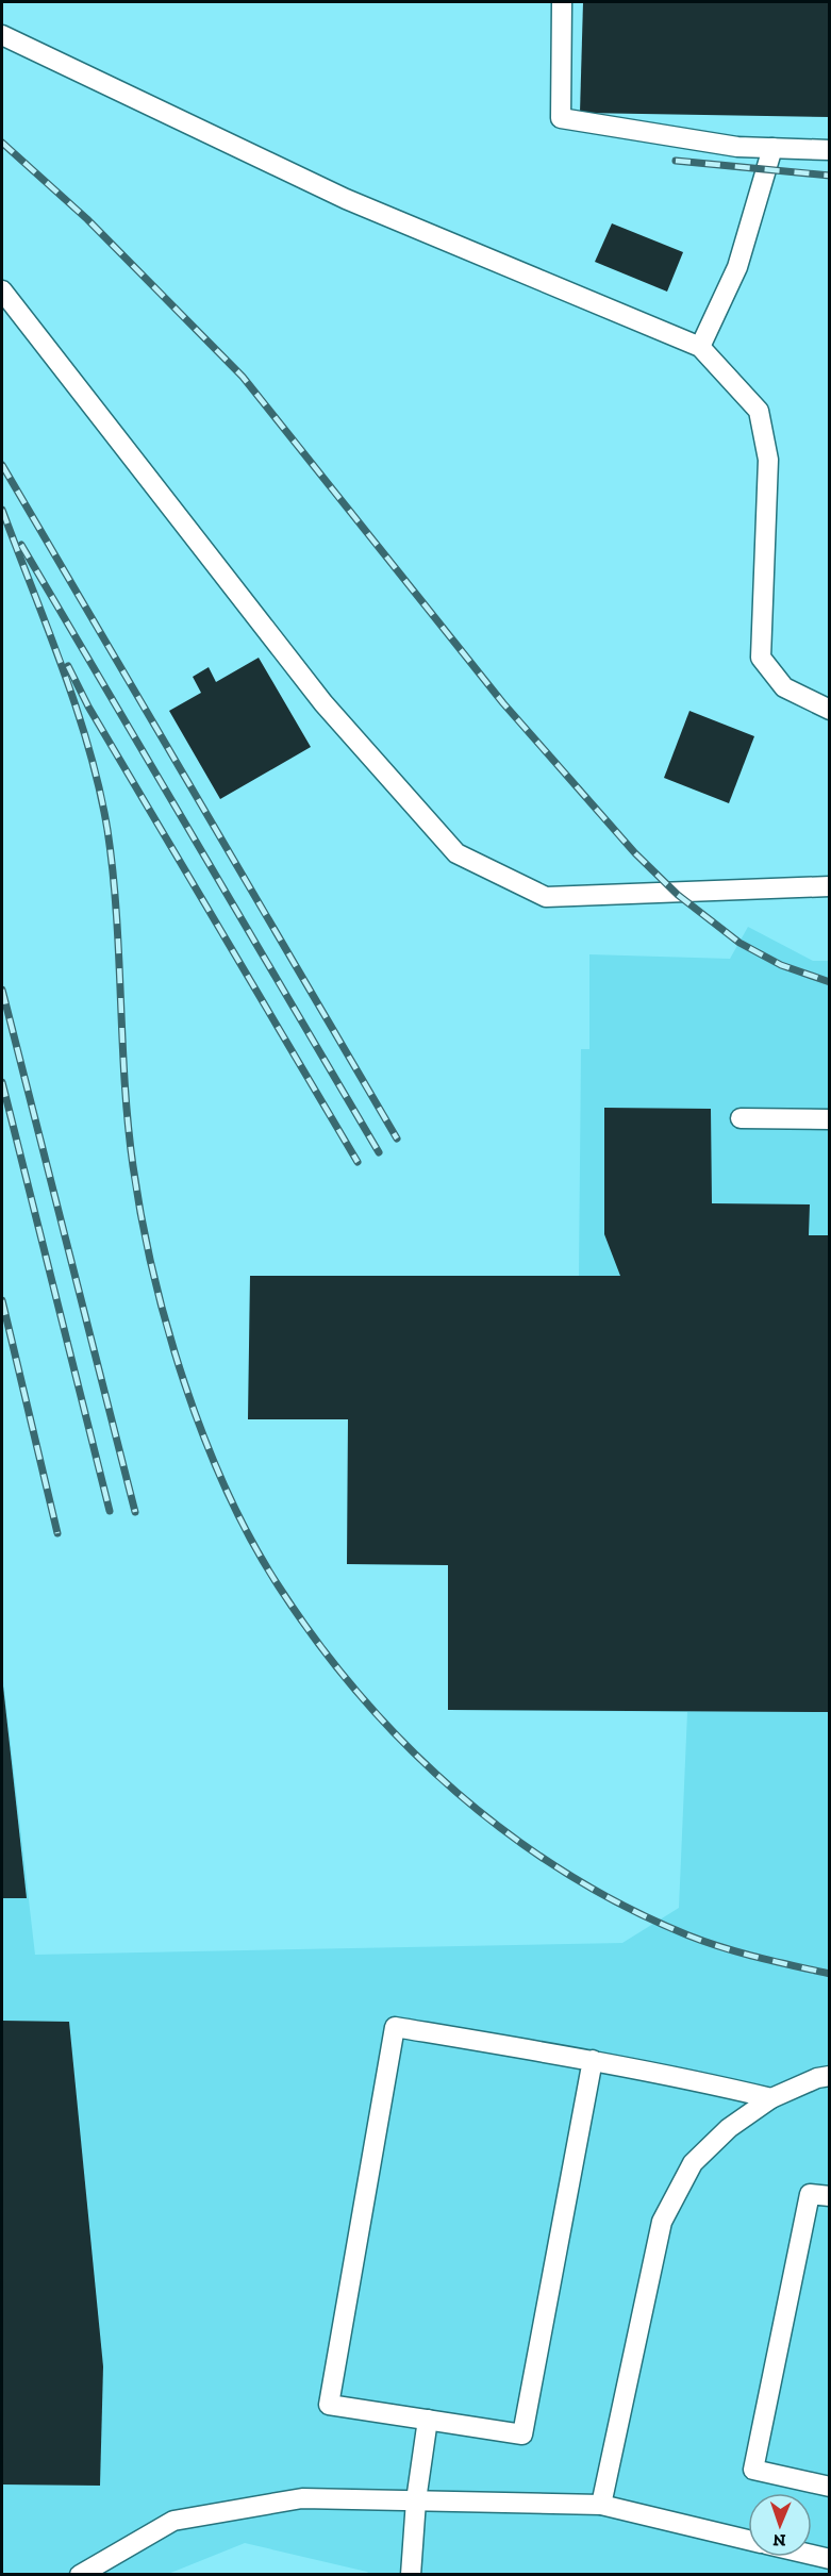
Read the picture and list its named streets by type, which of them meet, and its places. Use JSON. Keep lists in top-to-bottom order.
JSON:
{
  "north": "bottom"
}
